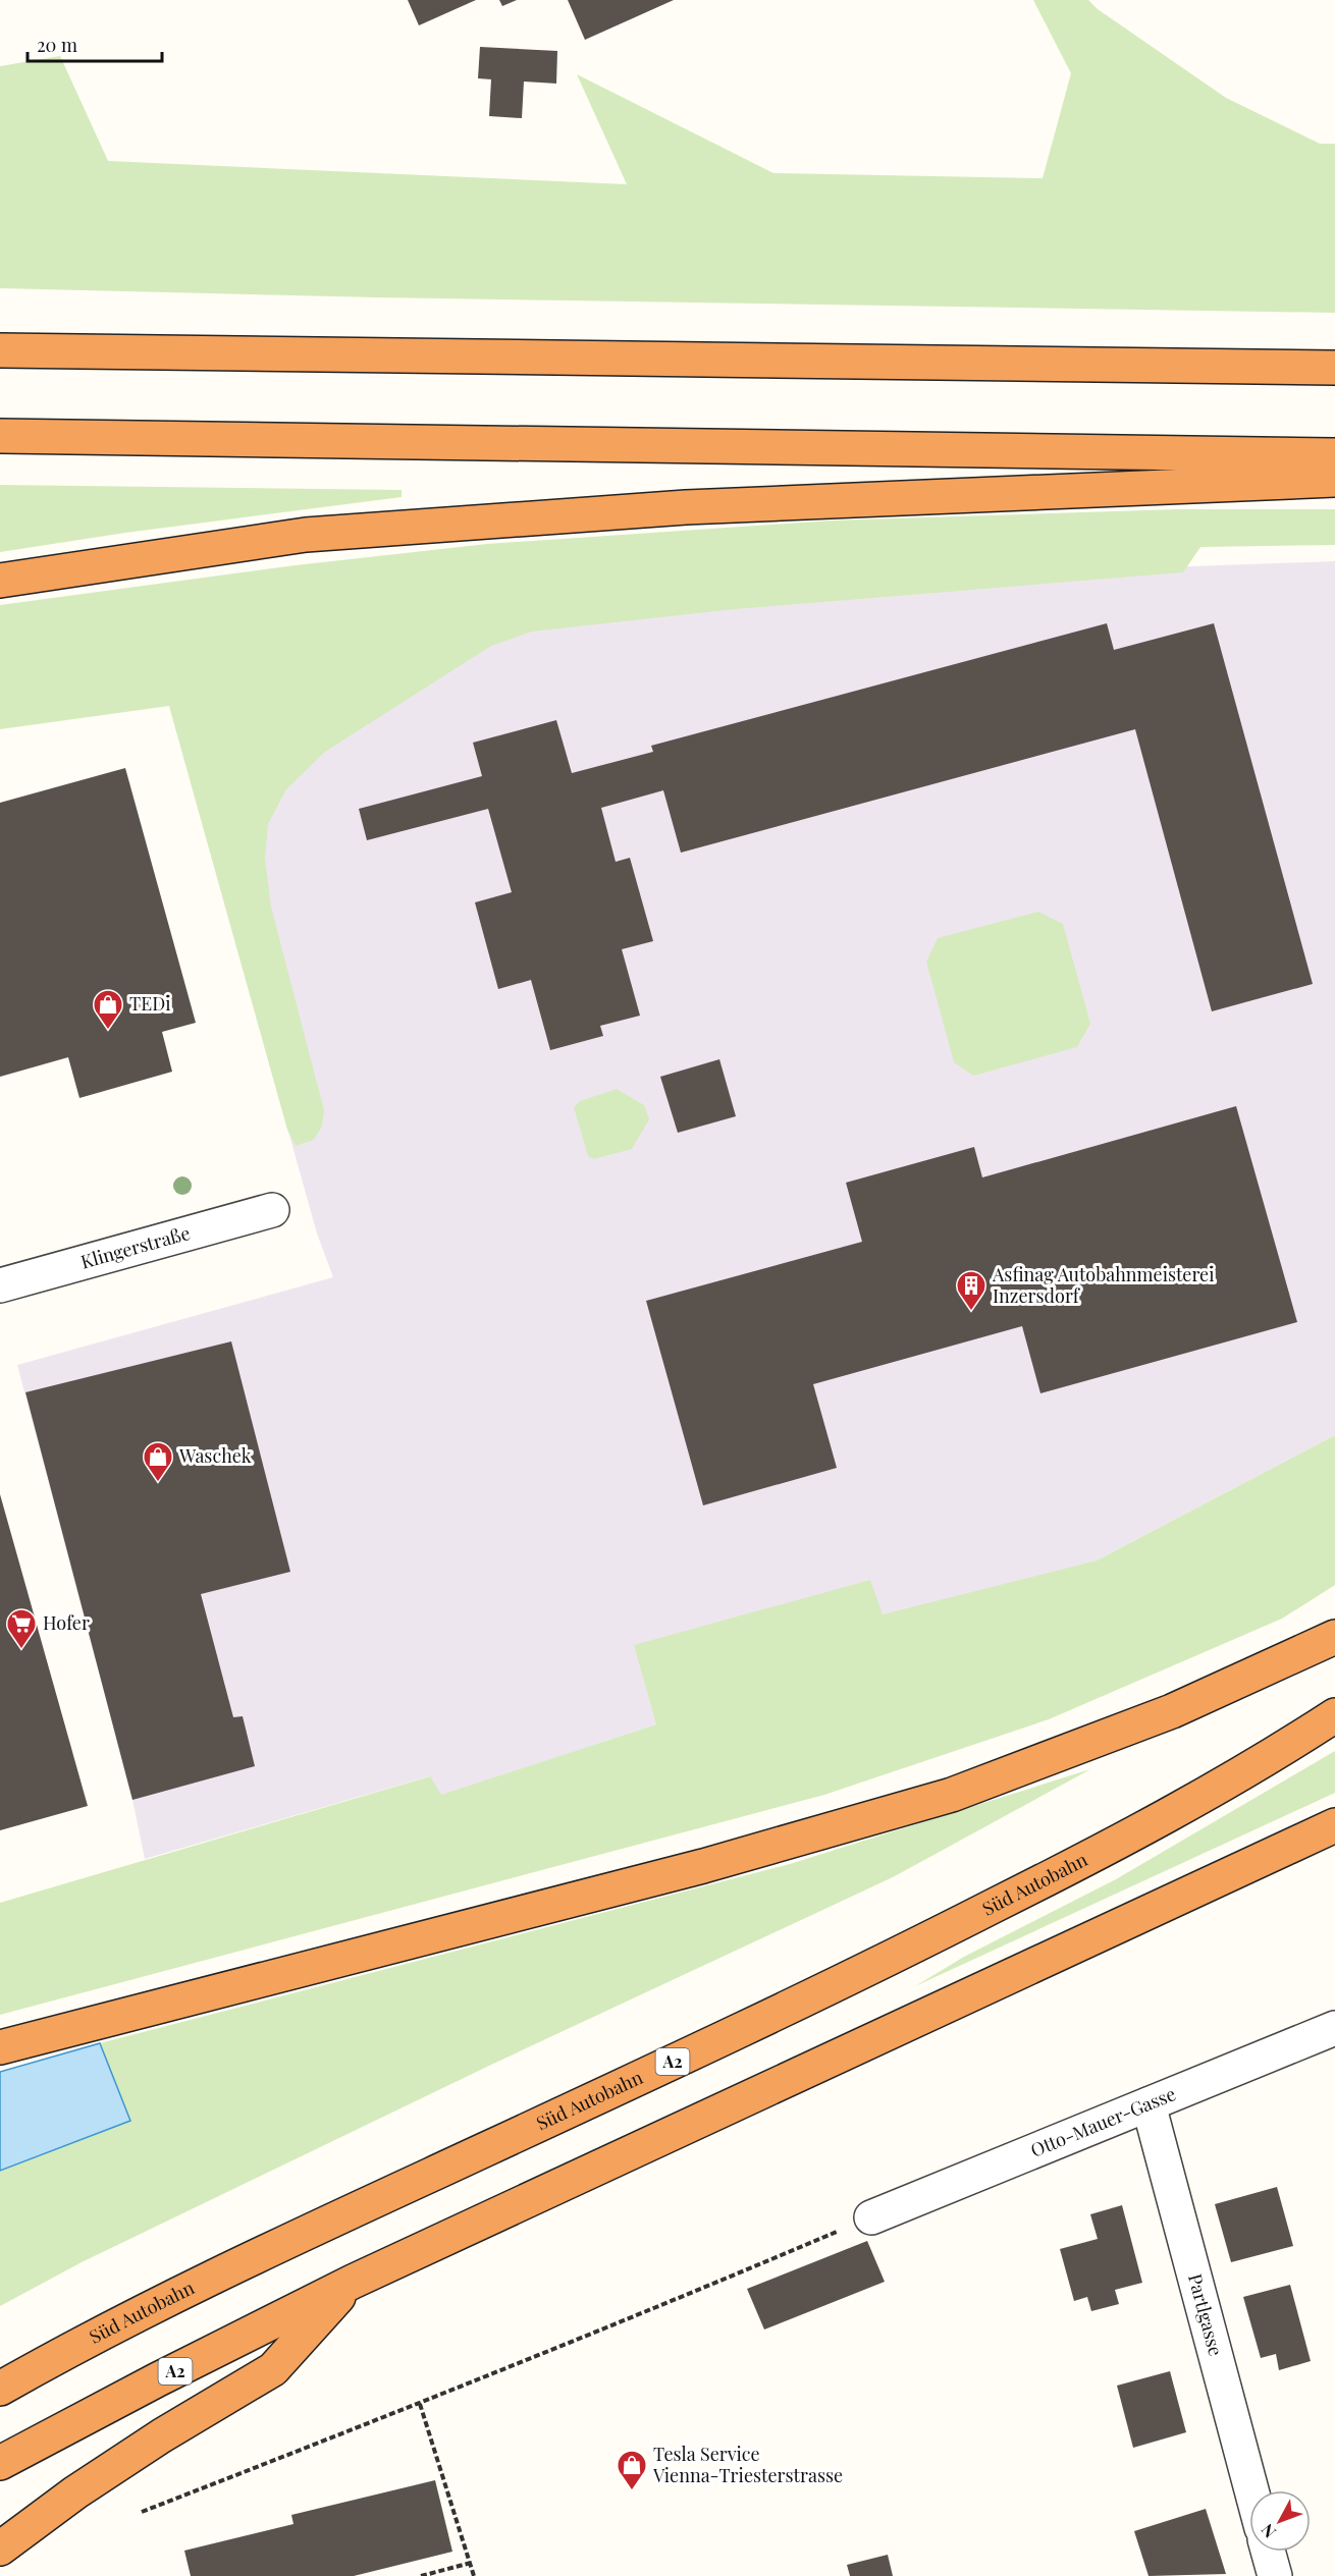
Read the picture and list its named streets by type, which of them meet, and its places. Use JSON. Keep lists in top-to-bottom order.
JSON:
{
  "streets": {
    "highway": ["Süd Autobahn", "A2"],
    "street": ["Klingerstraße", "Otto-Mauer-Gasse", "Partlgasse"]
  },
  "crossings": [
    ["Otto-Mauer-Gasse", "Partlgasse"]
  ],
  "places": {
    "shop": ["TEDi", "Waschek", "Tesla Service Vienna-Triesterstrasse"],
    "building": ["Asfinag Autobahnmeisterei Inzersdorf"],
    "supermarket": ["Hofer"]
  },
  "scale_bar": "20 m",
  "north": "bottom left"
}
